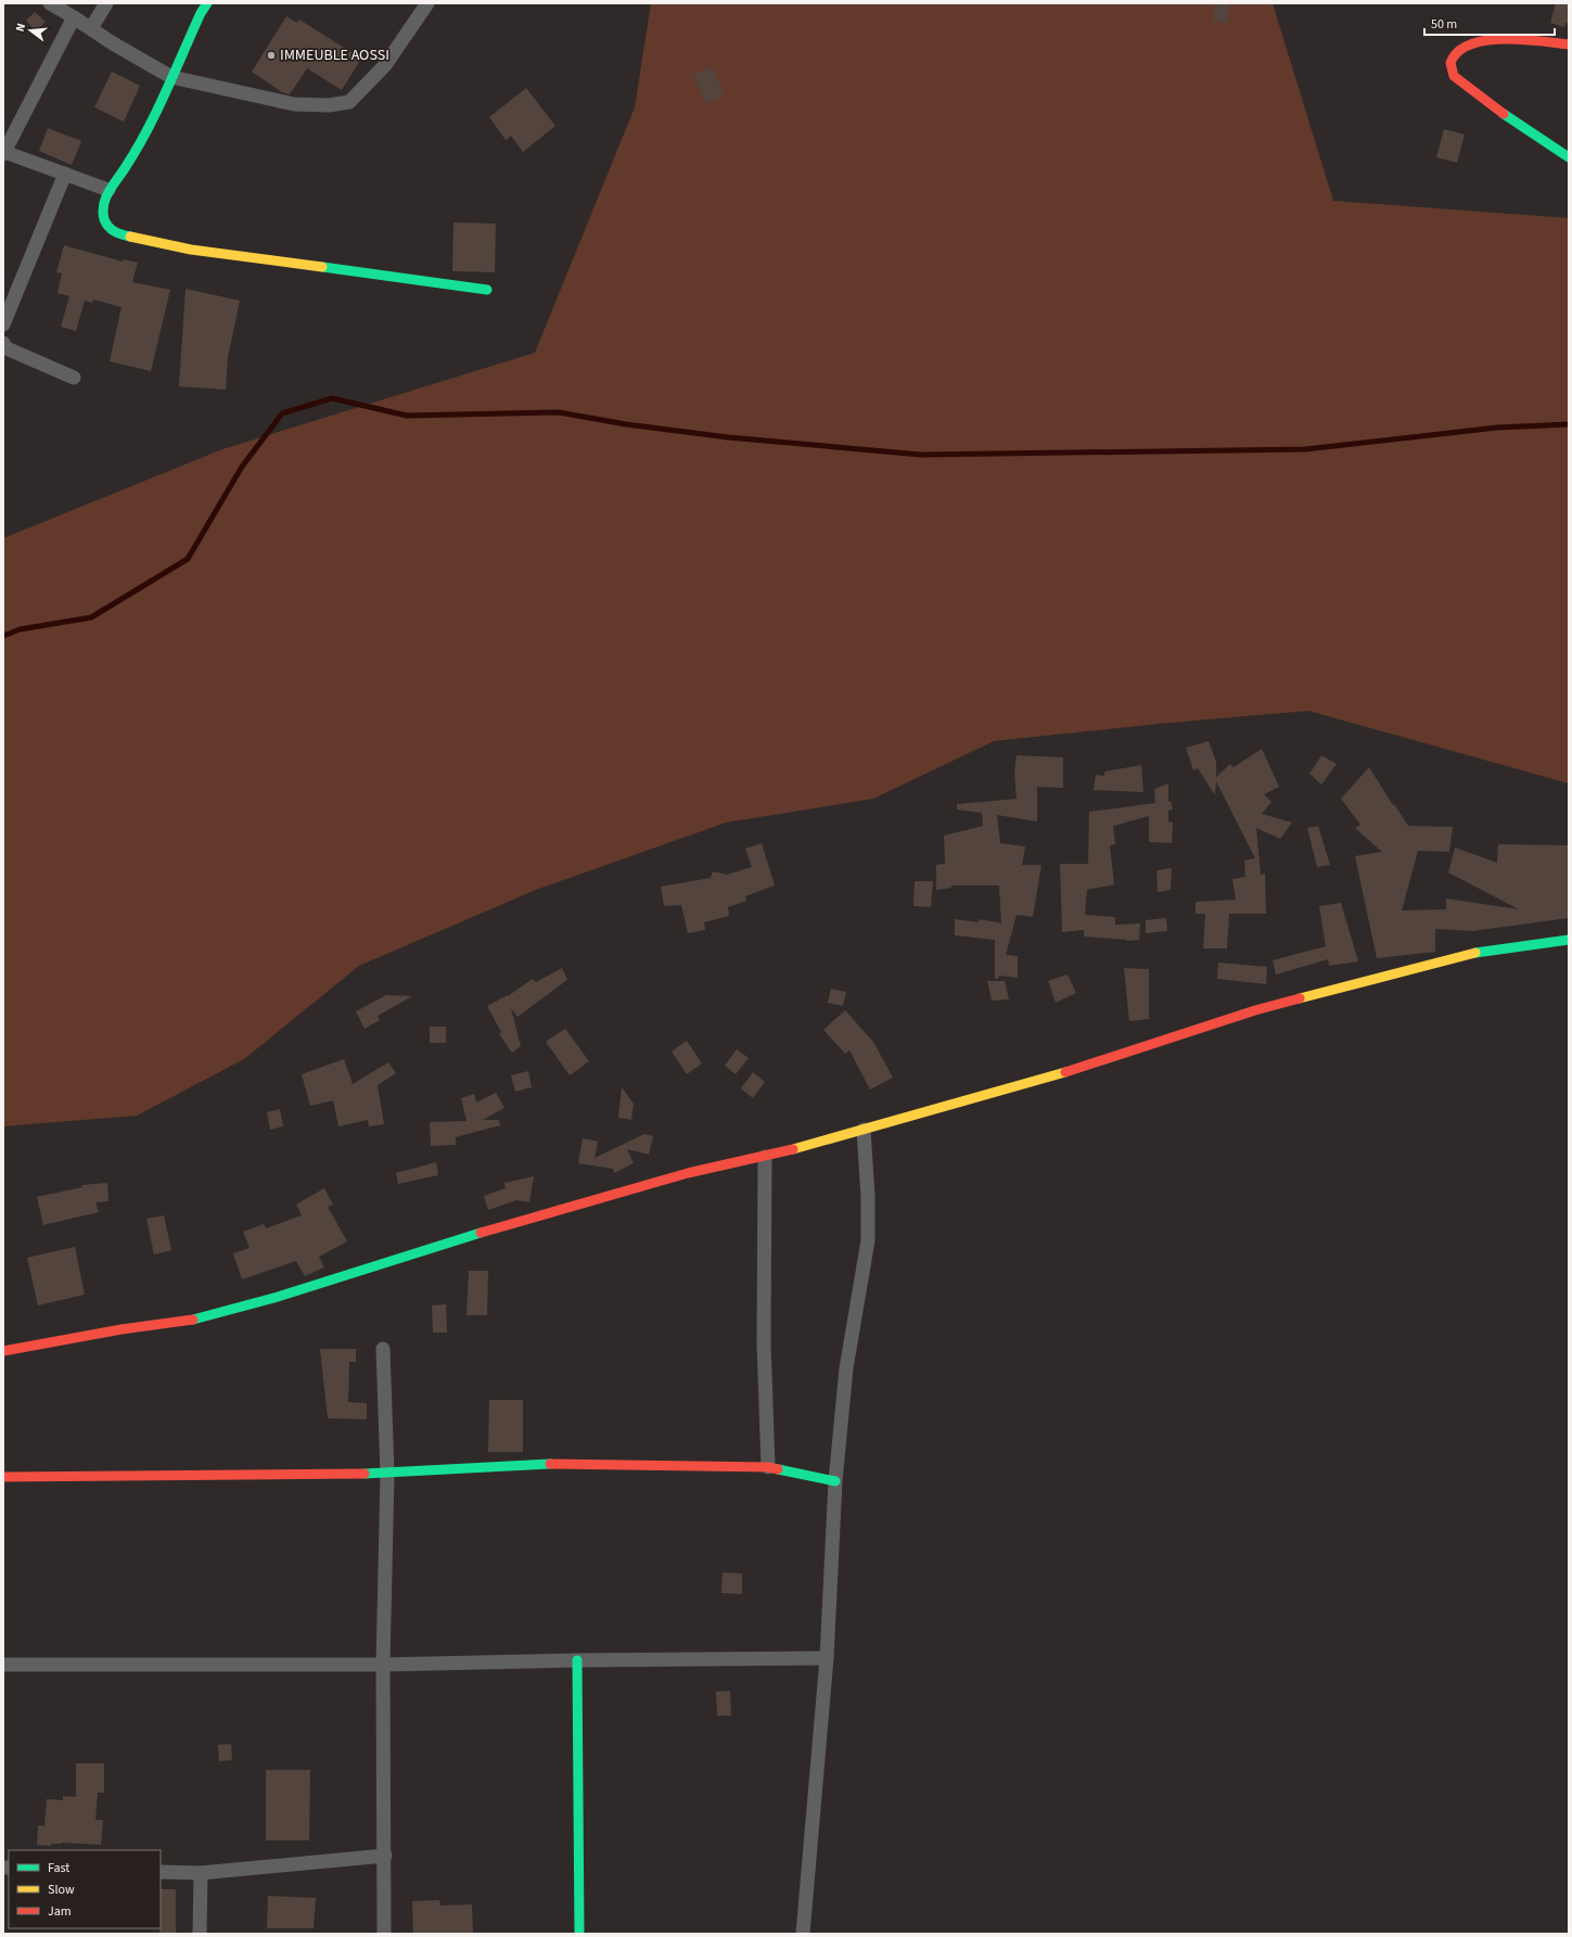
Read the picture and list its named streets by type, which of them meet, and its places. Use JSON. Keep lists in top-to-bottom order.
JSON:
{
  "places": ["IMMEUBLE AOSSI"],
  "legend": ["Fast", "Slow", "Jam"],
  "scale_bar": "50 m",
  "north": "left"
}
